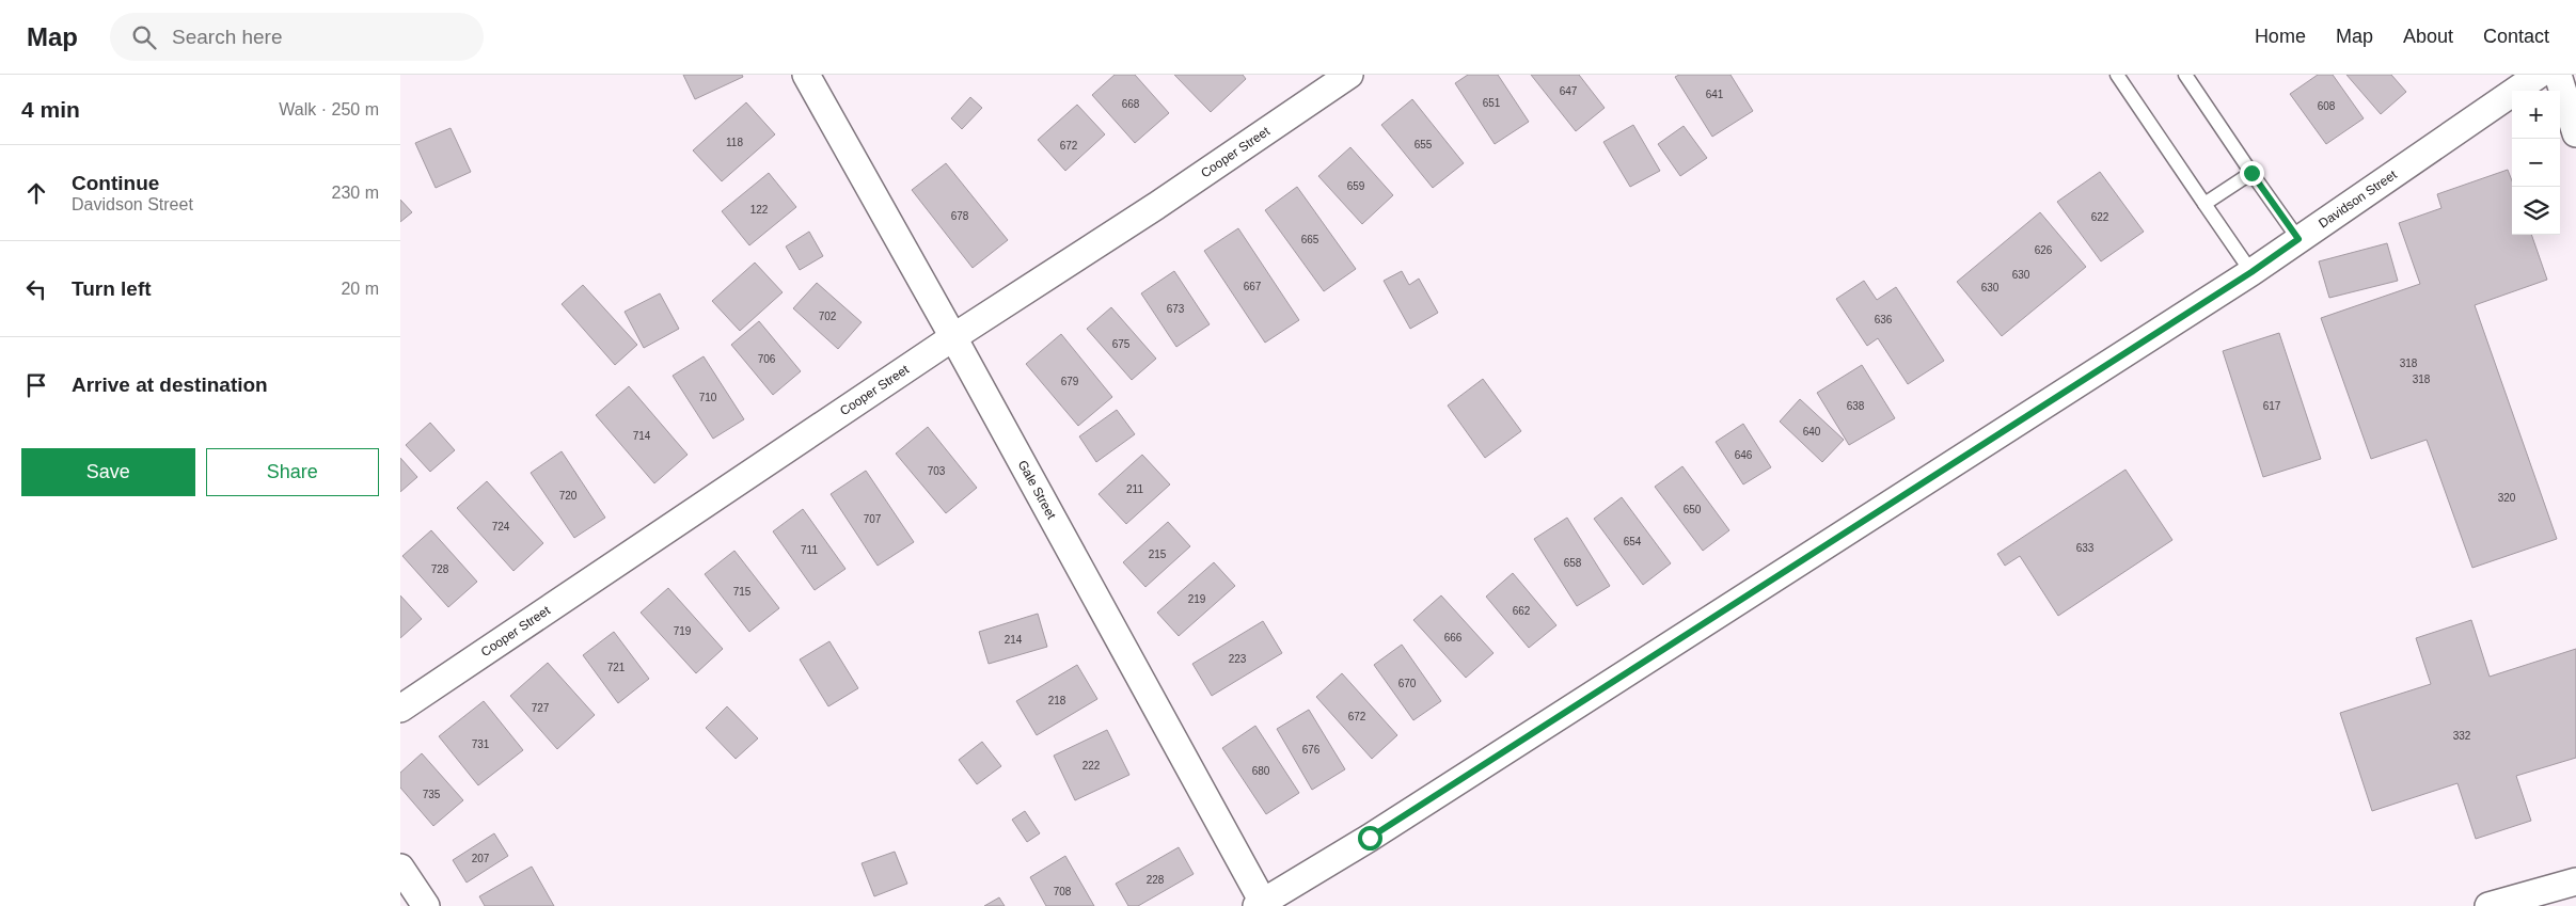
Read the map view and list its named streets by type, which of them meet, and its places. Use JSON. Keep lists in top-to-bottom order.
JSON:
{
  "streets": {
    "street": ["Cooper Street", "Davidson Street", "Gale Street"]
  },
  "crossings": [
    ["Cooper Street", "Gale Street"],
    ["Davidson Street", "Gale Street"]
  ],
  "house_numbers": [
    "647",
    "641",
    "651",
    "668",
    "608",
    "118",
    "655",
    "672",
    "659",
    "122",
    "678",
    "622",
    "665",
    "626",
    "630",
    "667",
    "630",
    "673",
    "702",
    "636",
    "675",
    "706",
    "318",
    "318",
    "679",
    "710",
    "638",
    "617",
    "640",
    "714",
    "646",
    "703",
    "211",
    "720",
    "320",
    "650",
    "707",
    "724",
    "654",
    "633",
    "711",
    "215",
    "658",
    "728",
    "715",
    "219",
    "662",
    "719",
    "666",
    "214",
    "223",
    "721",
    "670",
    "218",
    "727",
    "672",
    "332",
    "731",
    "676",
    "222",
    "680",
    "735",
    "207",
    "228",
    "708"
  ],
  "page": {
    "header": "Map",
    "search": "Search here",
    "nav": [
      "Home",
      "Map",
      "About",
      "Contact"
    ],
    "heading": ["4 min", "Walk · 250 m"],
    "map_buttons": ["+", "−"],
    "list": [
      ["Continue", "Davidson Street", "230 m"],
      ["Turn left", "20 m"],
      "Arrive at destination"
    ],
    "buttons": ["Save", "Share"]
  }
}
